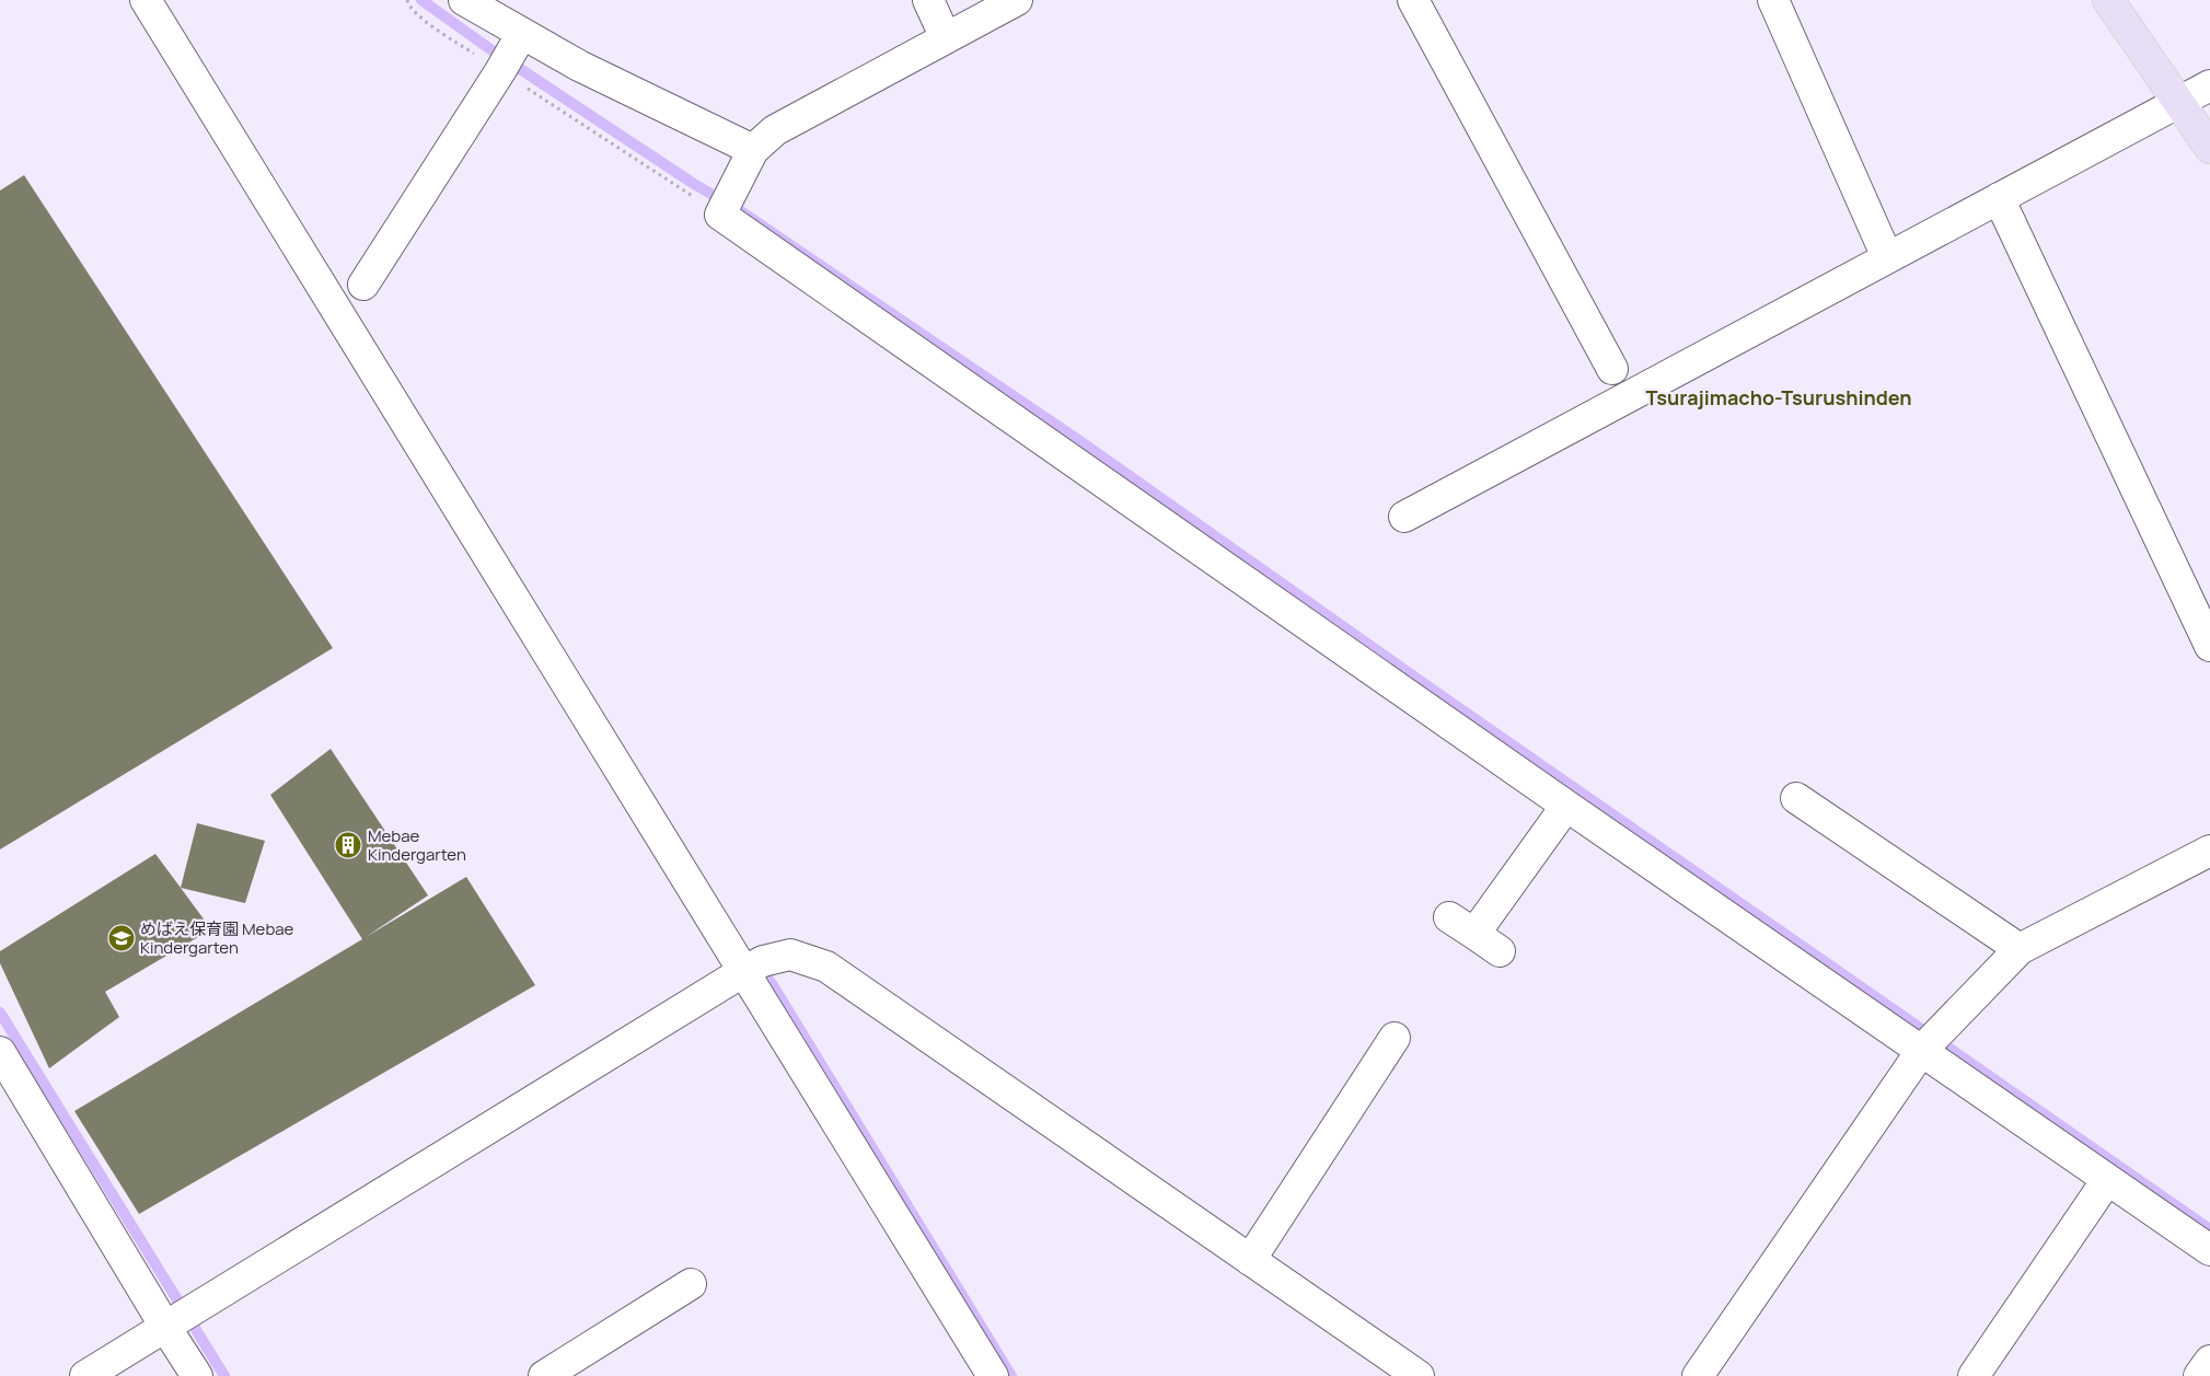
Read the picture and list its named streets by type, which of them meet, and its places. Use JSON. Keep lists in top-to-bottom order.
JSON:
{
  "districts": ["Tsurajimacho-Tsurushinden"],
  "places": {
    "building": ["Mebae Kindergarten"],
    "school or university": ["めばえ保育園 Mebae Kindergarten"]
  }
}
